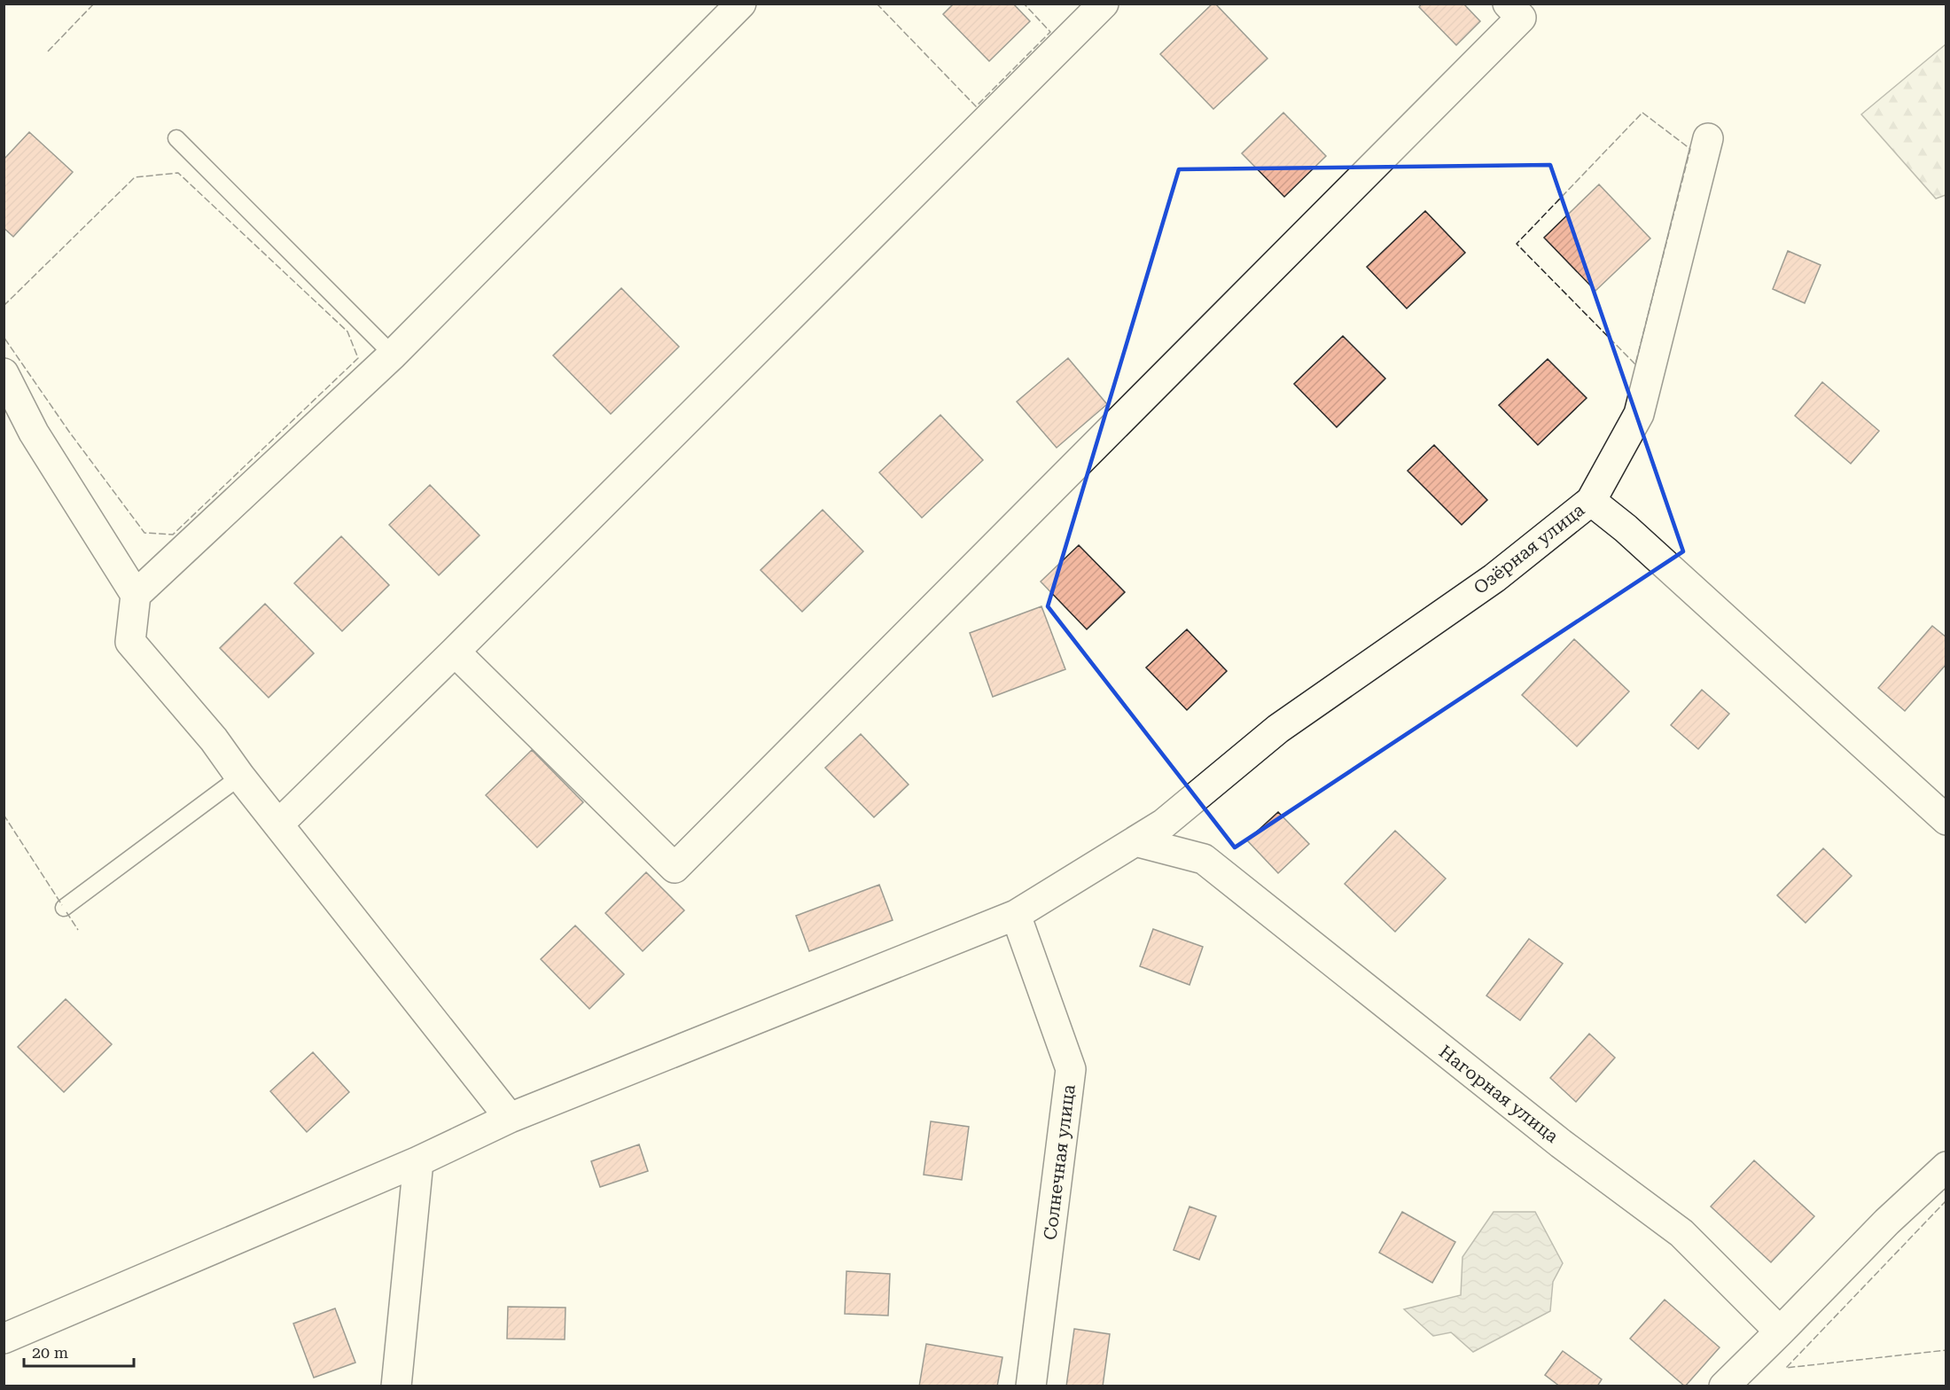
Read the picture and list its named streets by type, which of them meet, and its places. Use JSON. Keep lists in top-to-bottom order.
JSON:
{
  "streets": {
    "street": ["Озёрная улица", "Нагорная улица", "Солнечная улица"]
  },
  "crossings": [
    ["Озёрная улица", "Нагорная улица"],
    ["Озёрная улица", "Солнечная улица"]
  ],
  "scale_bar": "20 m"
}
